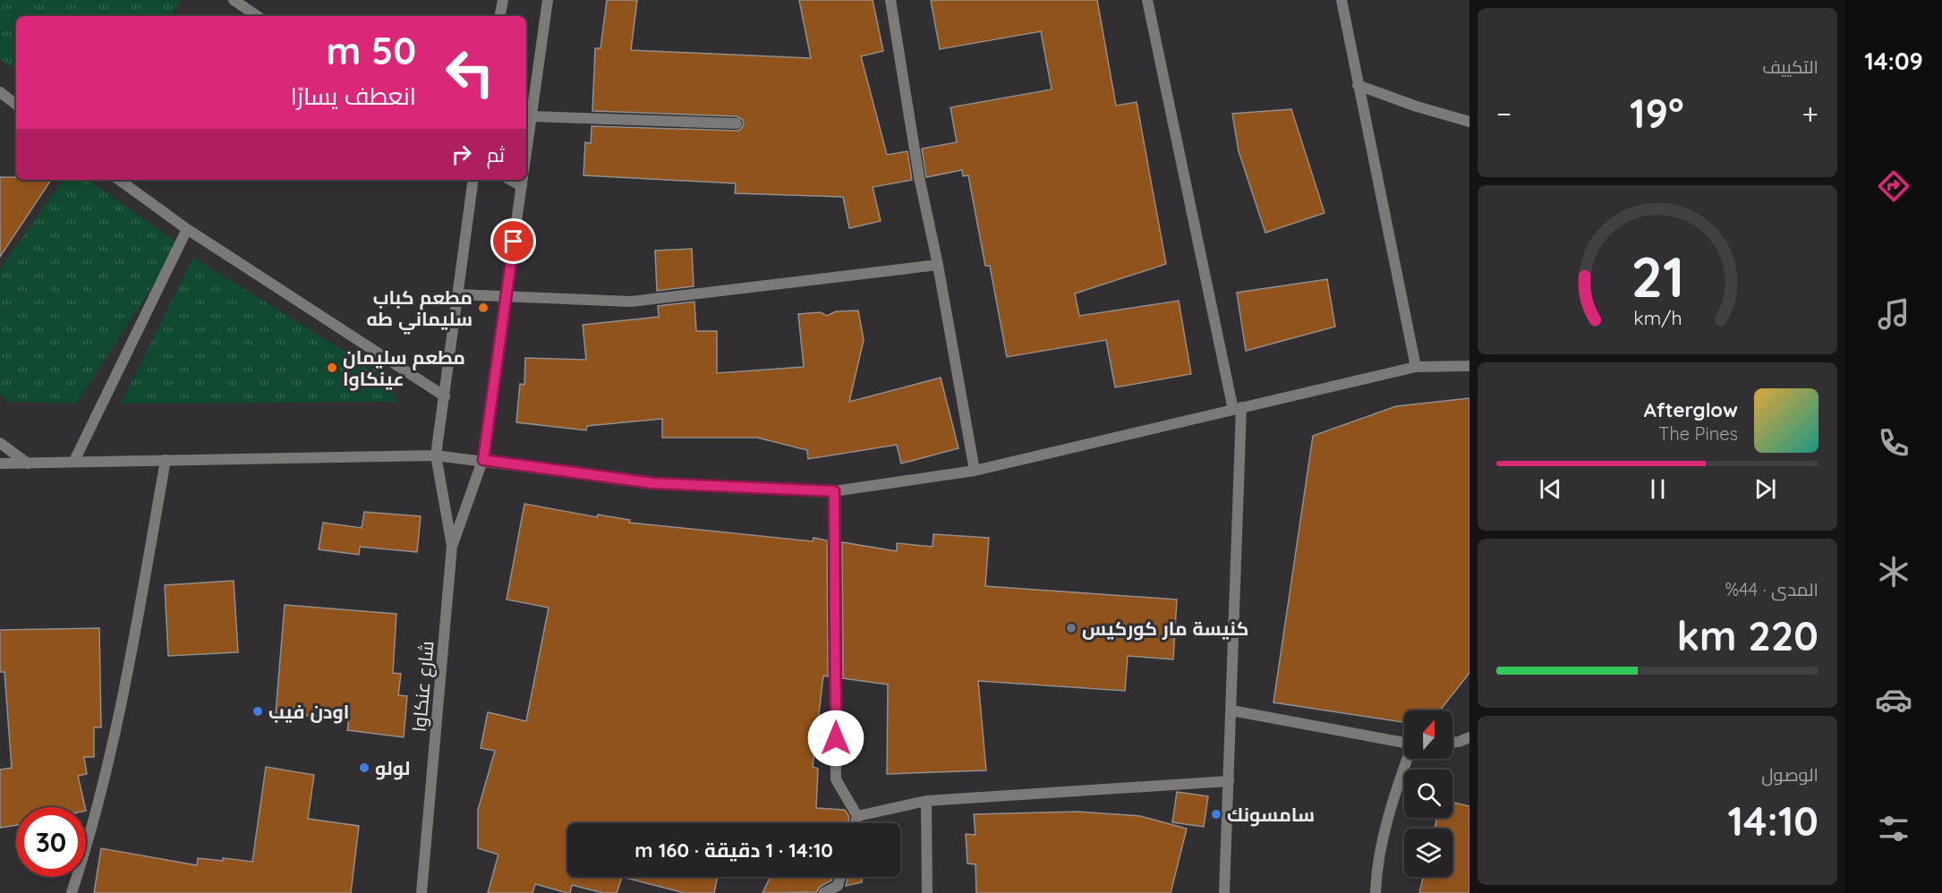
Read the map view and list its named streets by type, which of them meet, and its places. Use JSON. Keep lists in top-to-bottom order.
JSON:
{
  "streets": {
    "street": ["شارع عنكاوا"]
  },
  "places": [
    "مطعم كباب سليماني طه",
    "مطعم سليمان عينكاوا",
    "كنيسة مار كوركيس",
    "اودن فيب",
    "لولو",
    "سامسونك"
  ],
  "north": "top",
  "page": {
    "tabs": "14:09",
    "tile": [
      "التكييف",
      ["المدى · 44%", "220 km"],
      ["الوصول", "14:10"]
    ],
    "turn": ["50 m", "انعطف يسارًا"],
    "heat": ["−", "19°", "+"],
    "then": "ثم",
    "song": ["Afterglow", "The Pines"],
    "limit": "30",
    "trip": "14:10 · 1 دقيقة · 160 m",
    "gauge": ["21", "km/h"]
  }
}
